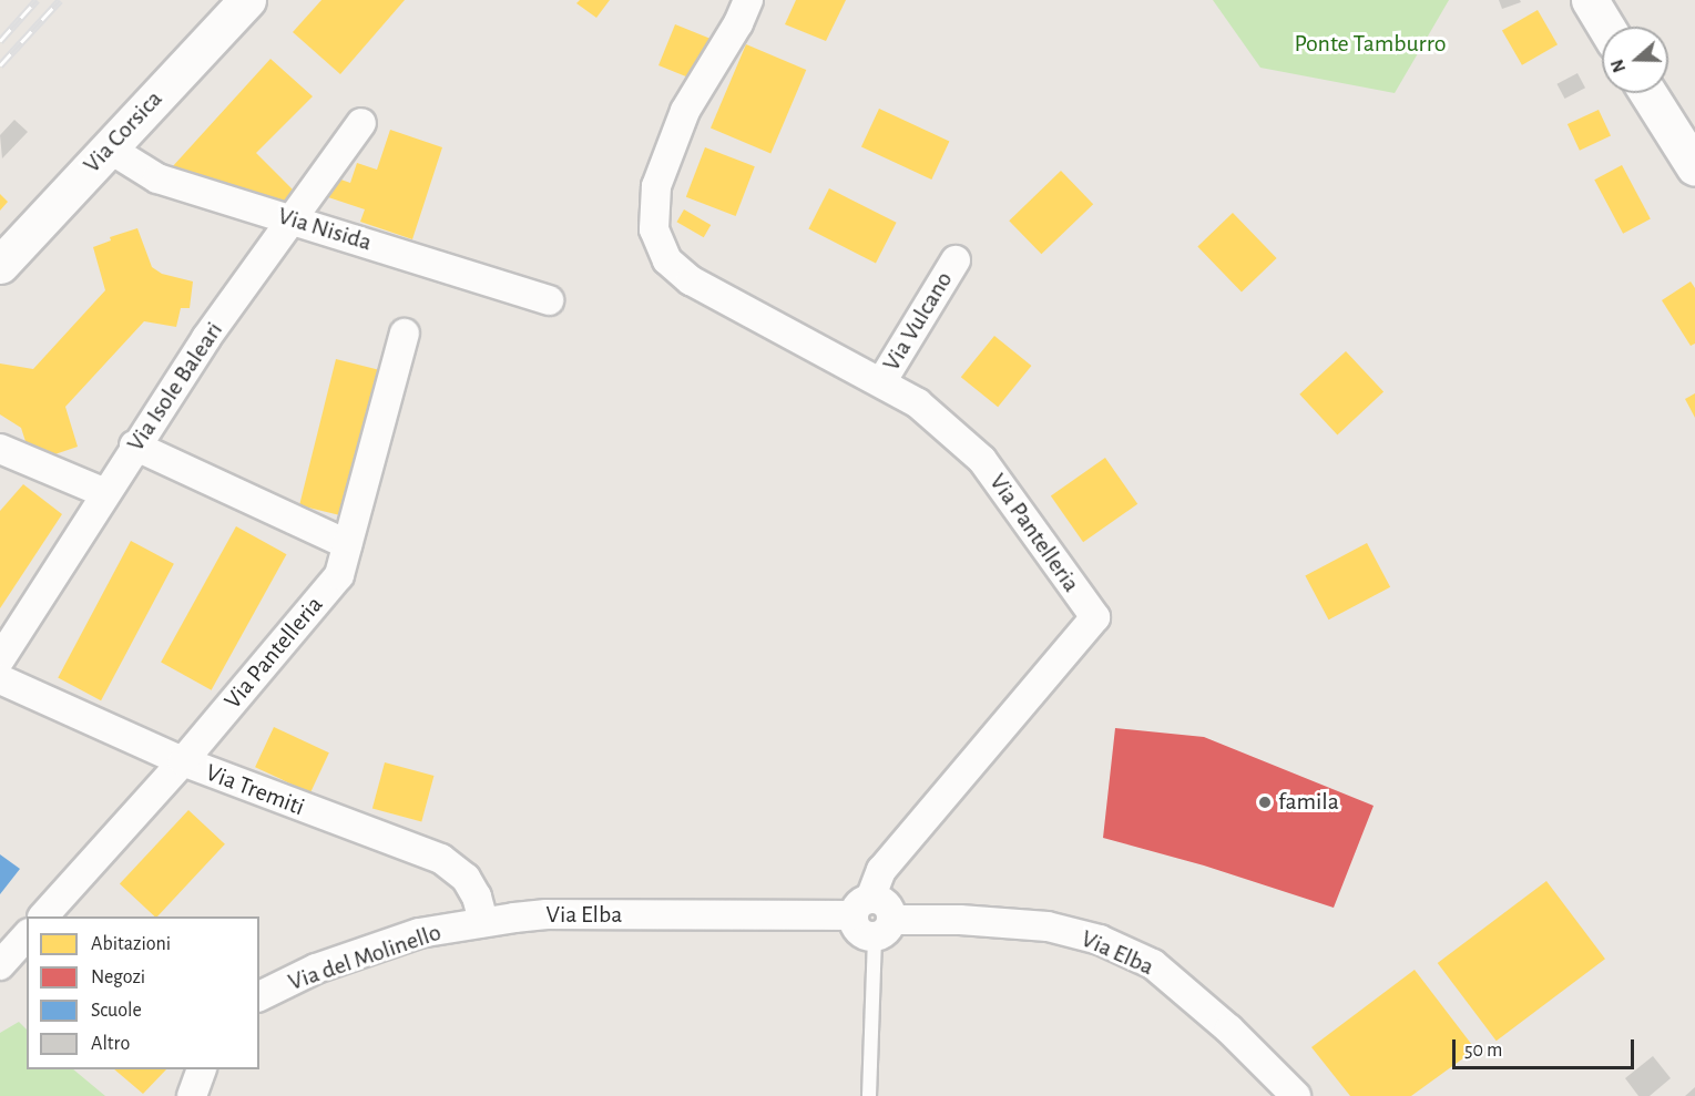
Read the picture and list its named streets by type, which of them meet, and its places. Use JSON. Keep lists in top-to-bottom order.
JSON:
{
  "streets": {
    "main road": ["Via Corsica"],
    "street": [
      "Via Nisida",
      "Via Vulcano",
      "Via Isole Baleari",
      "Via Pantelleria",
      "Via Tremiti",
      "Via Elba",
      "Via del Molinello"
    ]
  },
  "crossings": [
    ["Via Corsica", "Via Nisida"],
    ["Via Nisida", "Via Isole Baleari"],
    ["Via Vulcano", "Via Pantelleria"],
    ["Via Pantelleria", "Via Tremiti"],
    ["Via Pantelleria", "Via Elba"],
    ["Via Tremiti", "Via del Molinello"],
    ["Via Elba", "Via del Molinello"]
  ],
  "parks": ["Ponte Tamburro"],
  "places": ["famila"],
  "legend": [
    "Abitazioni",
    "Negozi",
    "Scuole",
    "Altro"
  ],
  "scale_bar": "50 m",
  "north": "left"
}
